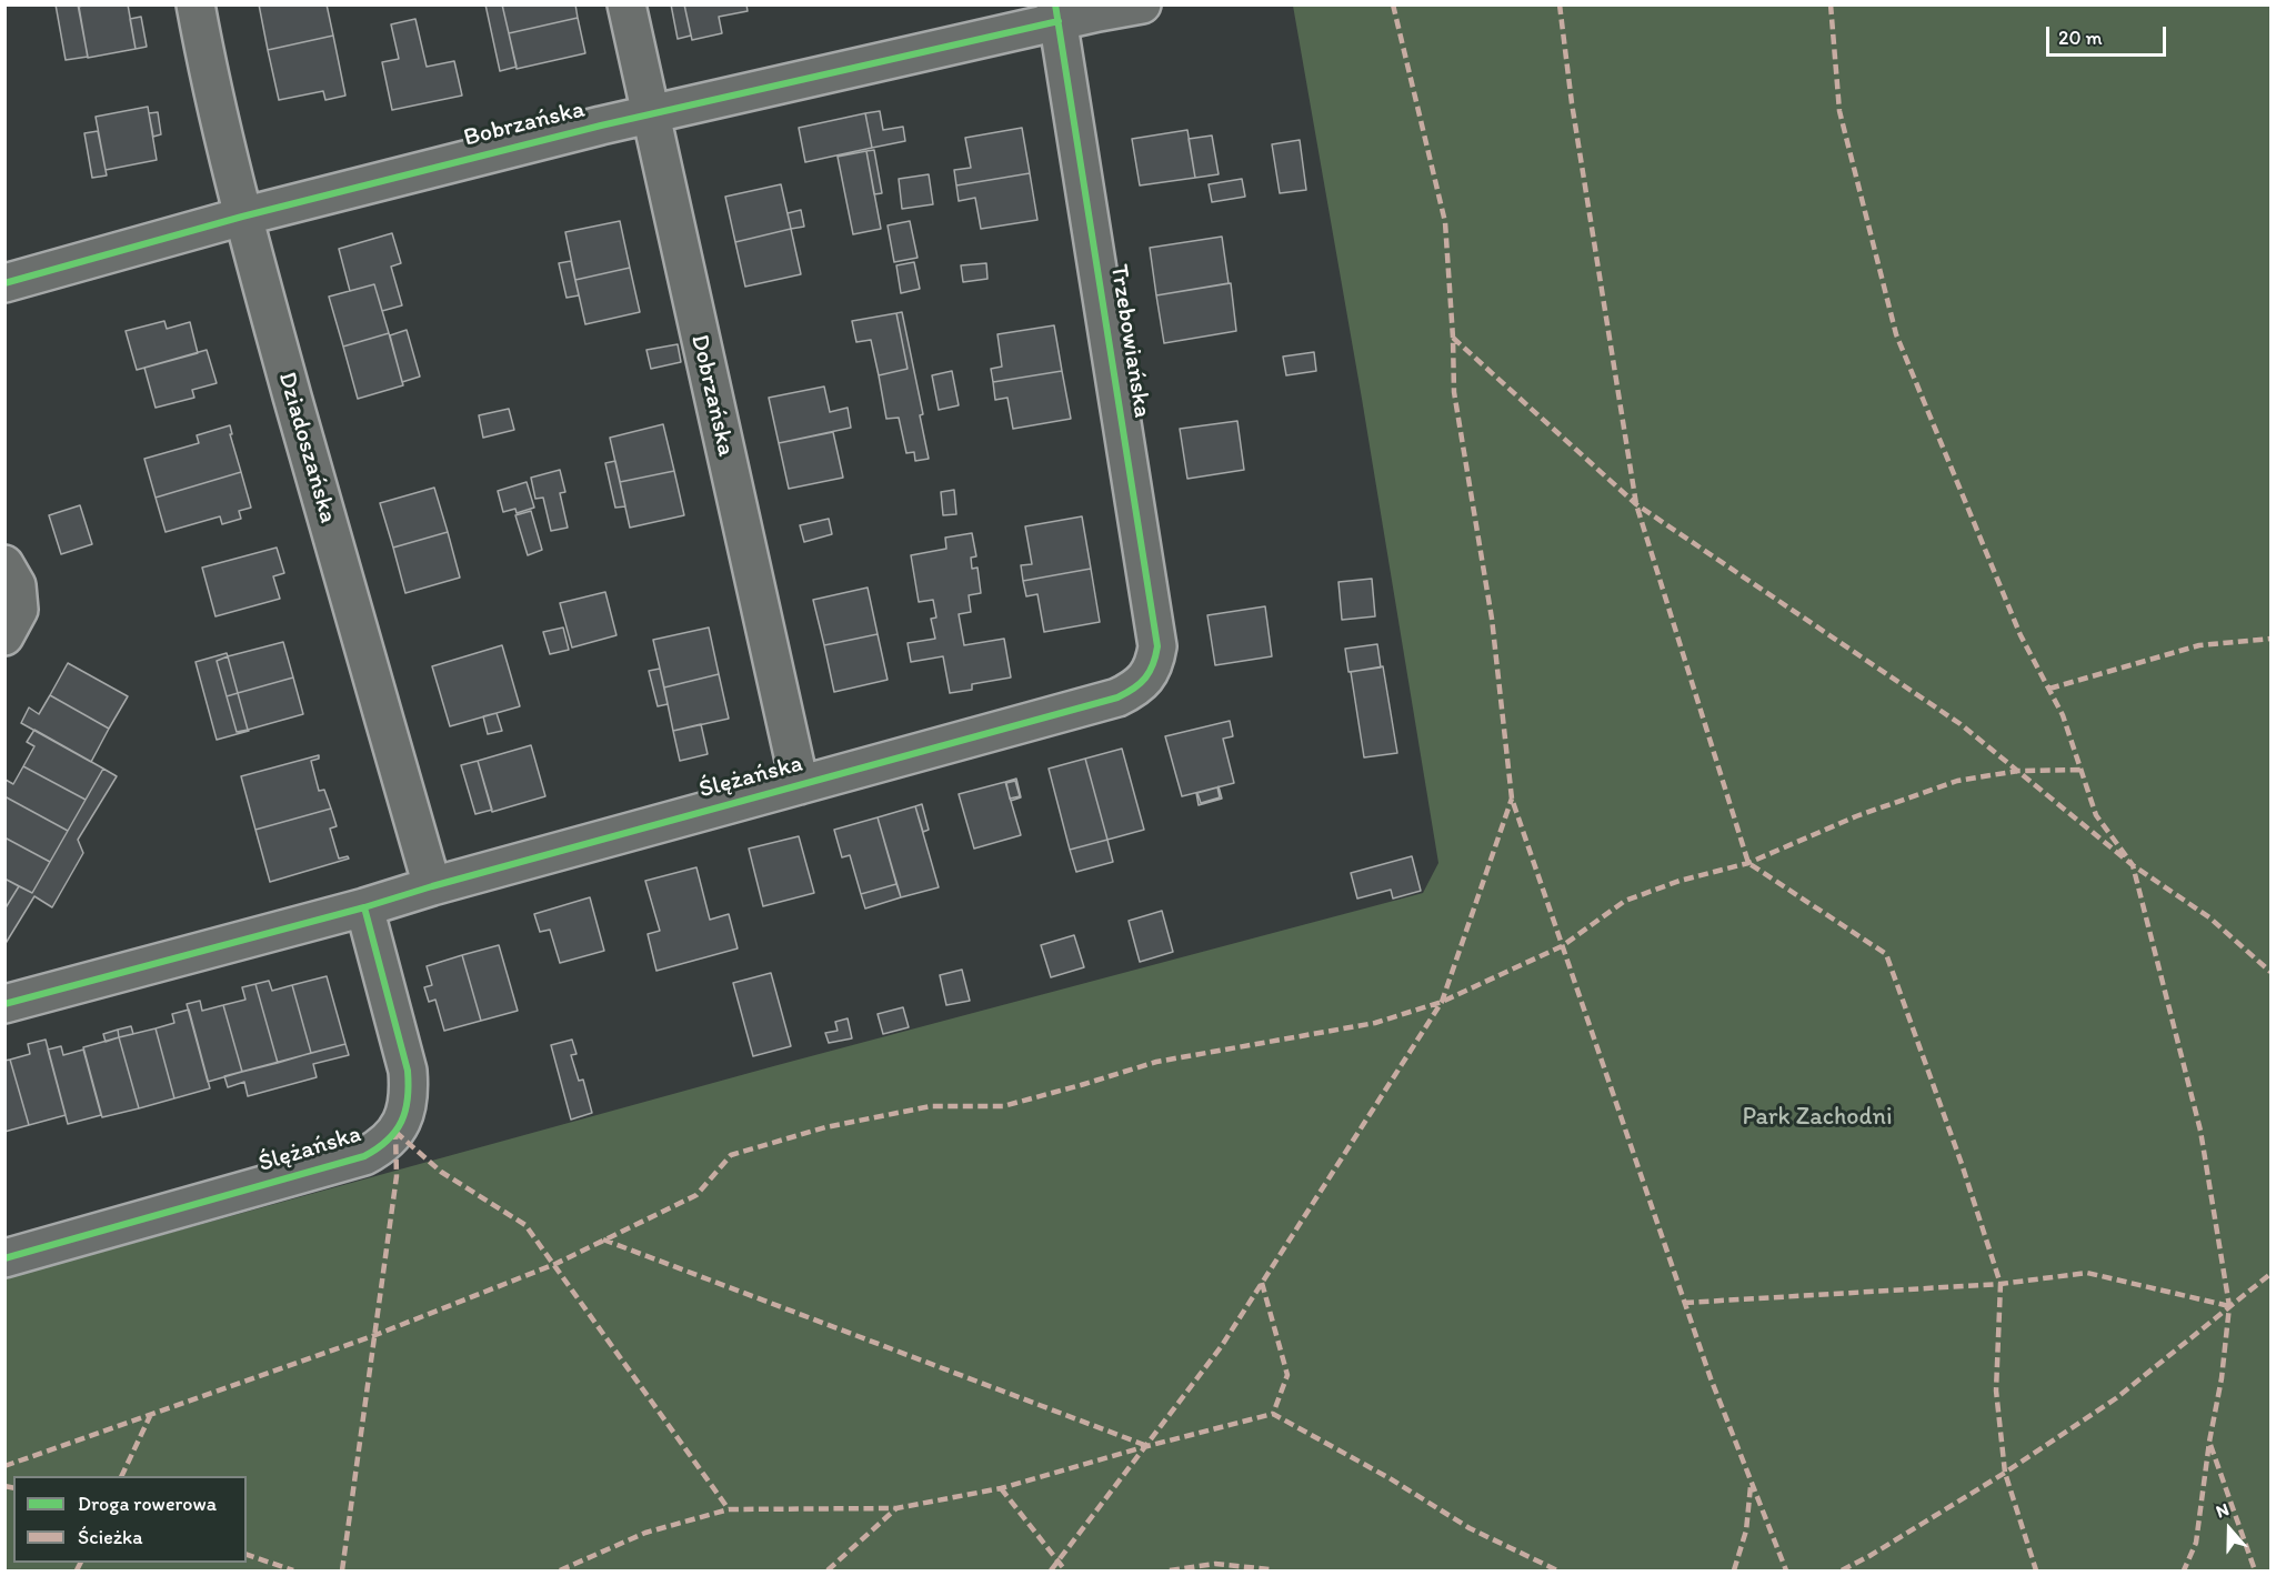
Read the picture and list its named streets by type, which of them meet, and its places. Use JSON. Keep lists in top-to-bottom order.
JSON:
{
  "streets": {
    "street": [
      "Bobrzańska",
      "Trzebowiańska",
      "Dobrzańska",
      "Dziadoszańska",
      "Ślężańska"
    ]
  },
  "crossings": [
    ["Bobrzańska", "Trzebowiańska"],
    ["Bobrzańska", "Dobrzańska"],
    ["Bobrzańska", "Dziadoszańska"],
    ["Trzebowiańska", "Ślężańska"],
    ["Dobrzańska", "Ślężańska"],
    ["Dziadoszańska", "Ślężańska"]
  ],
  "parks": ["Park Zachodni"],
  "legend": ["Droga rowerowa", "Ścieżka"],
  "scale_bar": "20 m",
  "north": "top"
}
